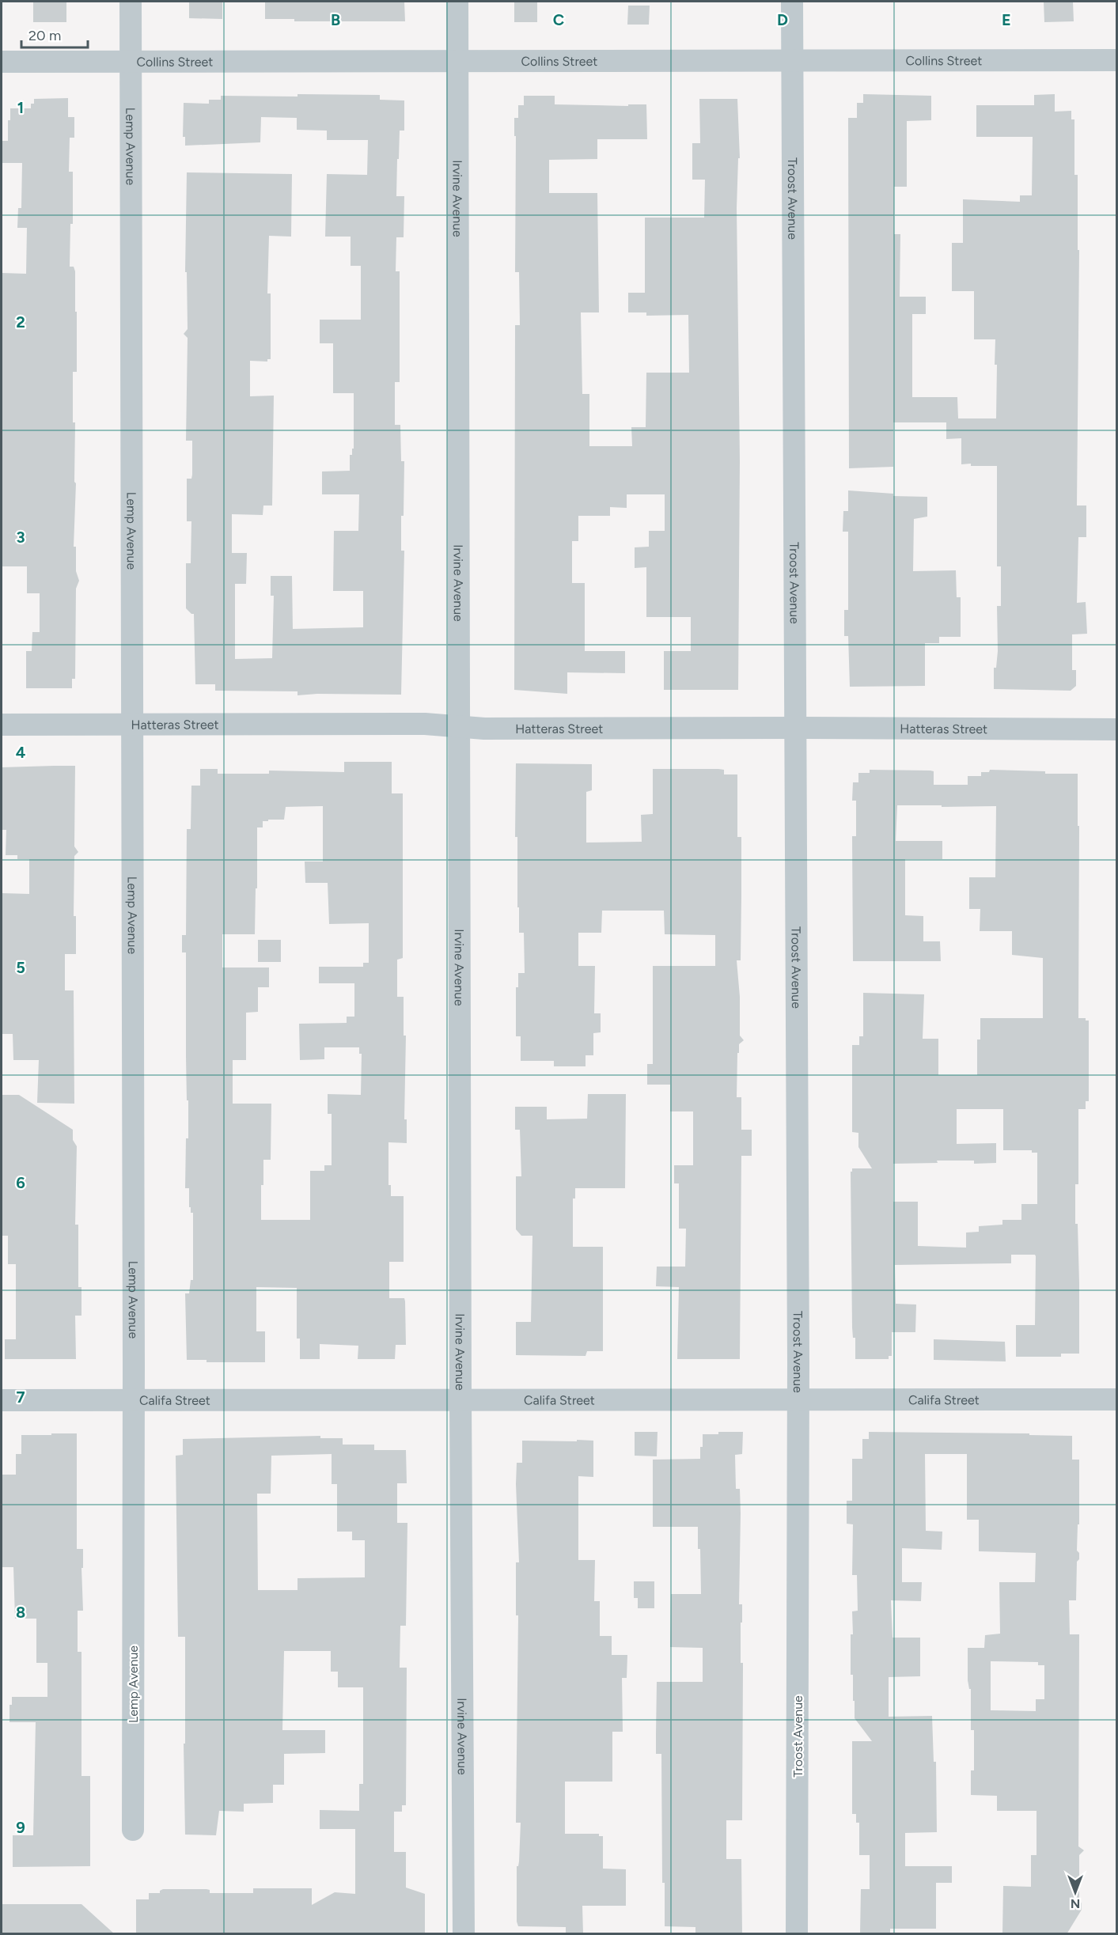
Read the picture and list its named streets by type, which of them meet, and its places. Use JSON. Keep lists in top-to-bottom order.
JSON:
{
  "streets": {
    "street": [
      "Collins Street",
      "Lemp Avenue",
      "Irvine Avenue",
      "Troost Avenue",
      "Hatteras Street",
      "Califa Street"
    ]
  },
  "crossings": [
    ["Collins Street", "Lemp Avenue"],
    ["Collins Street", "Irvine Avenue"],
    ["Collins Street", "Troost Avenue"],
    ["Lemp Avenue", "Hatteras Street"],
    ["Lemp Avenue", "Califa Street"],
    ["Irvine Avenue", "Hatteras Street"],
    ["Irvine Avenue", "Califa Street"],
    ["Troost Avenue", "Hatteras Street"],
    ["Troost Avenue", "Califa Street"]
  ],
  "scale_bar": "20 m",
  "north": "bottom",
  "grid": {
    "columns": [
      "B",
      "C",
      "D",
      "E"
    ],
    "rows": [
      "1",
      "2",
      "3",
      "4",
      "5",
      "6",
      "7",
      "8",
      "9"
    ]
  }
}
